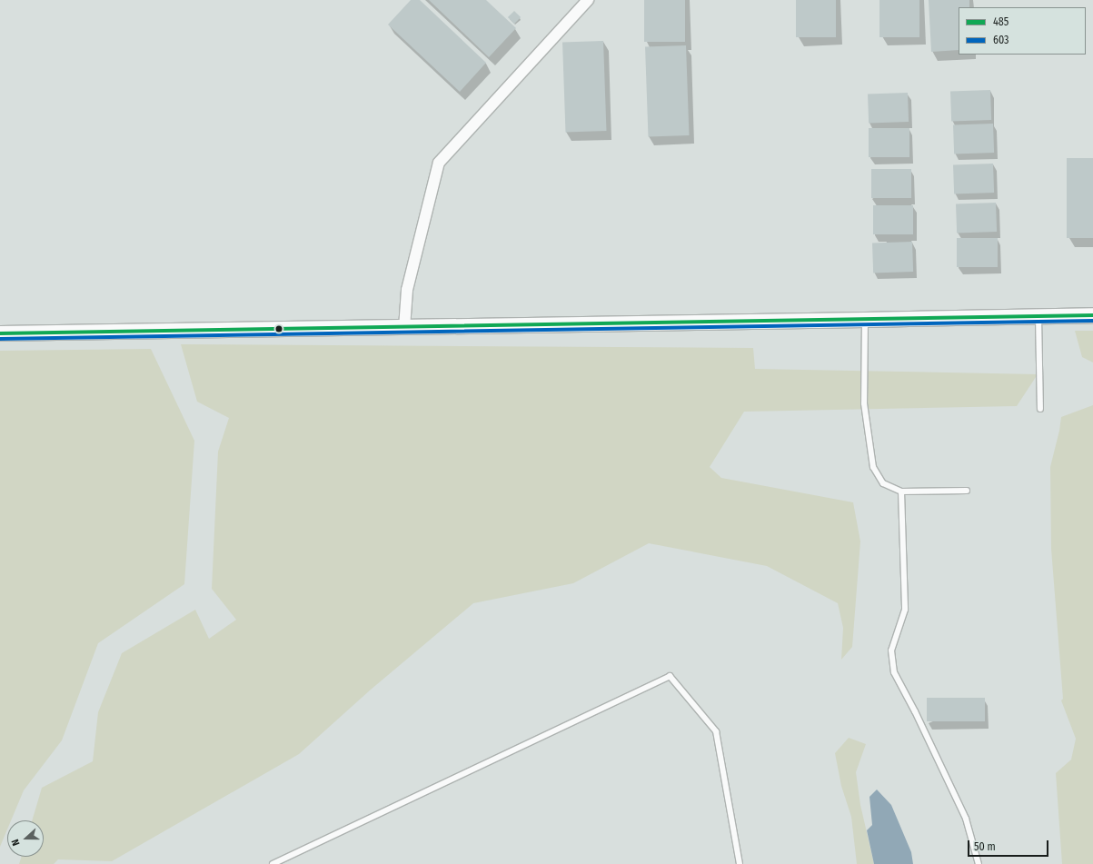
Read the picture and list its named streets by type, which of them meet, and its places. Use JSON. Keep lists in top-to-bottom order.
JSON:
{
  "lines": ["transit line 485", "transit line 603"],
  "legend": ["485", "603"],
  "scale_bar": "50 m",
  "north": "left"
}
